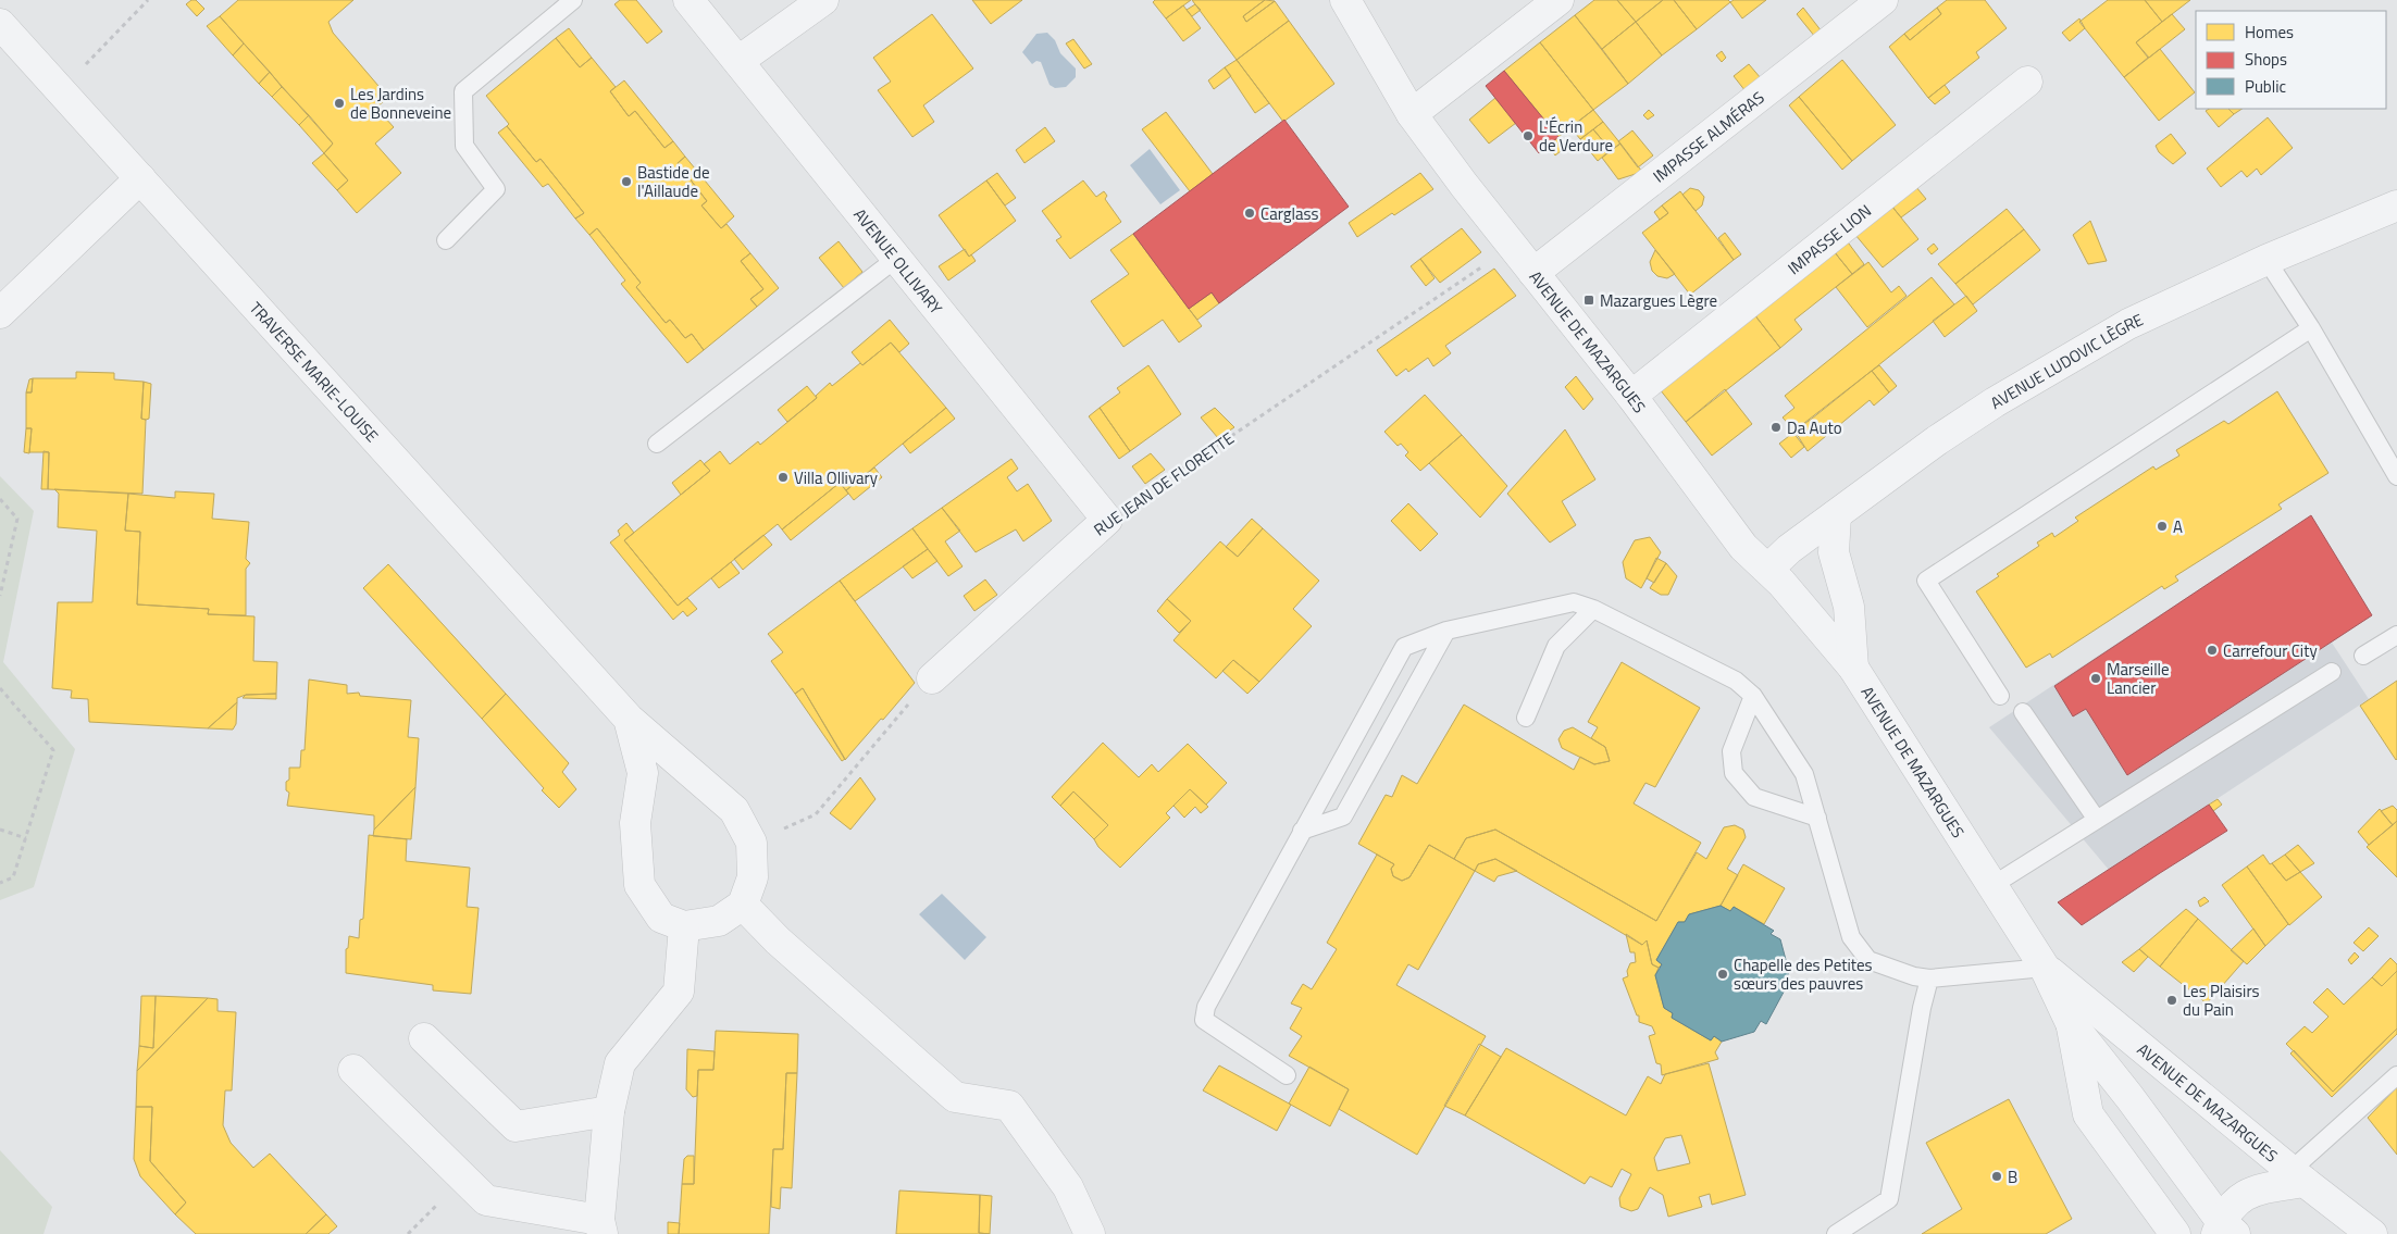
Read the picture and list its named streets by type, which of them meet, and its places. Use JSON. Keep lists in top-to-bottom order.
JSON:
{
  "streets": {
    "street": [
      "IMPASSE ALMÉRAS",
      "IMPASSE LION",
      "AVENUE OLLIVARY",
      "AVENUE DE MAZARGUES",
      "AVENUE LUDOVIC LÈGRE",
      "TRAVERSE MARIE-LOUISE",
      "RUE JEAN DE FLORETTE"
    ]
  },
  "crossings": [
    ["IMPASSE ALMÉRAS", "AVENUE DE MAZARGUES"],
    ["IMPASSE LION", "AVENUE DE MAZARGUES"],
    ["AVENUE OLLIVARY", "RUE JEAN DE FLORETTE"],
    ["AVENUE DE MAZARGUES", "AVENUE LUDOVIC LÈGRE"],
    ["AVENUE DE MAZARGUES", "RUE JEAN DE FLORETTE"]
  ],
  "places": {
    "other": [
      "Les Jardins de Bonneveine",
      "L'Écrin de Verdure",
      "Bastide de l'Aillaude",
      "Carglass",
      "Da Auto",
      "Villa Ollivary",
      "A",
      "Carrefour City",
      "Marseille Lancier",
      "Chapelle des Petites sœurs des pauvres",
      "Les Plaisirs du Pain",
      "B"
    ],
    "transit": ["Mazargues Lègre"]
  },
  "legend": ["Homes", "Shops", "Public"]
}
